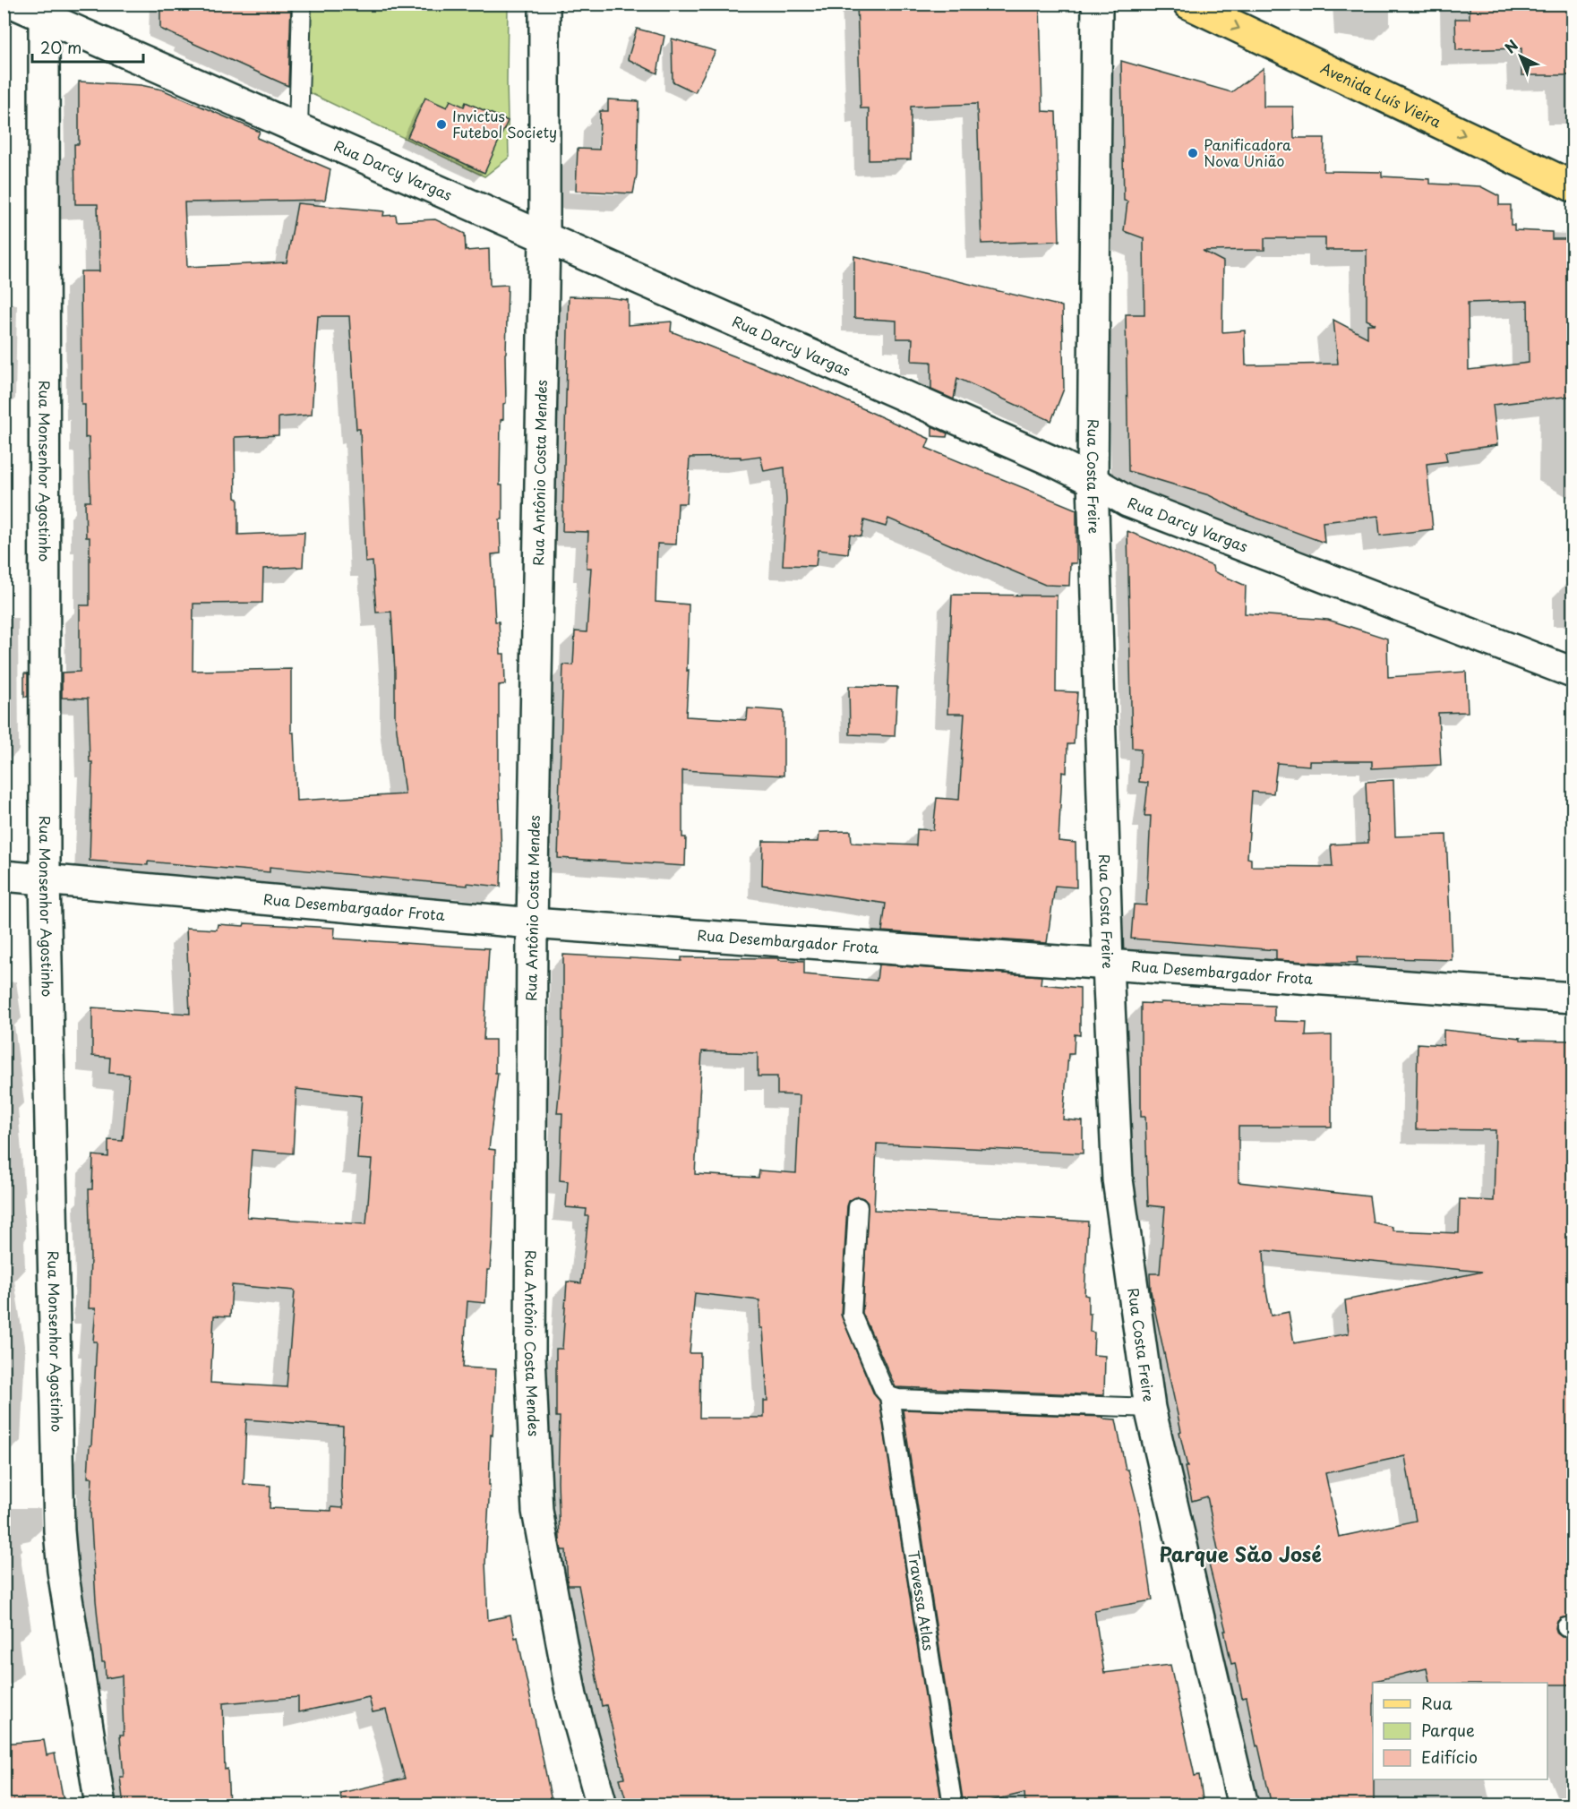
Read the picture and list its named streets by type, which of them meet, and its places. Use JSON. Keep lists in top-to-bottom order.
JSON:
{
  "streets": {
    "main road": ["Avenida Luís Vieira"],
    "street": [
      "Rua Darcy Vargas",
      "Rua Monsenhor Agostinho",
      "Rua Antônio Costa Mendes",
      "Rua Costa Freire",
      "Rua Desembargador Frota"
    ],
    "lane": ["Travessa Atlas"]
  },
  "crossings": [
    ["Rua Darcy Vargas", "Rua Monsenhor Agostinho"],
    ["Rua Darcy Vargas", "Rua Antônio Costa Mendes"],
    ["Rua Darcy Vargas", "Rua Costa Freire"],
    ["Rua Monsenhor Agostinho", "Rua Desembargador Frota"],
    ["Rua Antônio Costa Mendes", "Rua Desembargador Frota"],
    ["Rua Costa Freire", "Rua Desembargador Frota"]
  ],
  "one_way": ["Avenida Luís Vieira"],
  "districts": ["Parque Săo José"],
  "places": ["Invictus Futebol Society", "Panificadora Nova União"],
  "legend": ["Rua", "Parque", "Edifício"],
  "scale_bar": "20 m",
  "north": "top left"
}
